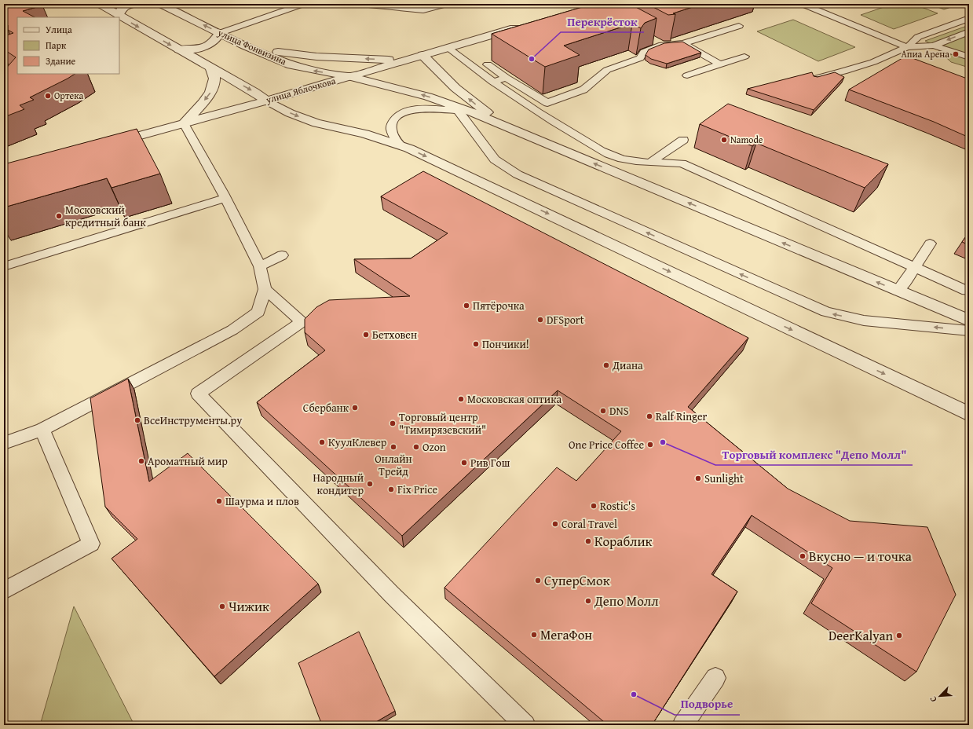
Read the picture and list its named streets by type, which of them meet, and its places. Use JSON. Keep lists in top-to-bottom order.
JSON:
{
  "streets": {
    "street": ["улица Фонвизина", "улица Яблочкова"]
  },
  "crossings": [
    ["улица Фонвизина", "улица Яблочкова"]
  ],
  "places": [
    "Апиа Арена",
    "Перекрёсток",
    "Ортека",
    "Namode",
    "Московский кредитный банк",
    "Пятёрочка",
    "DFSport",
    "Бетховен",
    "Пончики!",
    "Диана",
    "Московская оптика",
    "Сбербанк",
    "DNS",
    "Ralf Ringer",
    "ВсеИнструменты.ру",
    "Торговый центр \"Тимирязевский\"",
    "КуулКлевер",
    "Торговый комплекс \"Депо Молл\"",
    "One Price Coffee",
    "Онлайн Трейд",
    "Ozon",
    "Ароматный мир",
    "Рив Гош",
    "Sunlight",
    "Народный кондитер",
    "Fix Price",
    "Шаурма и плов",
    "Rostic's",
    "Coral Travel",
    "Кораблик",
    "Вкусно — и точка",
    "СуперСмок",
    "Депо Молл",
    "Чижик",
    "МегаФон",
    "DeerKalyan",
    "Подворье"
  ],
  "legend": ["Улица", "Парк", "Здание"],
  "north": "bottom left"
}
